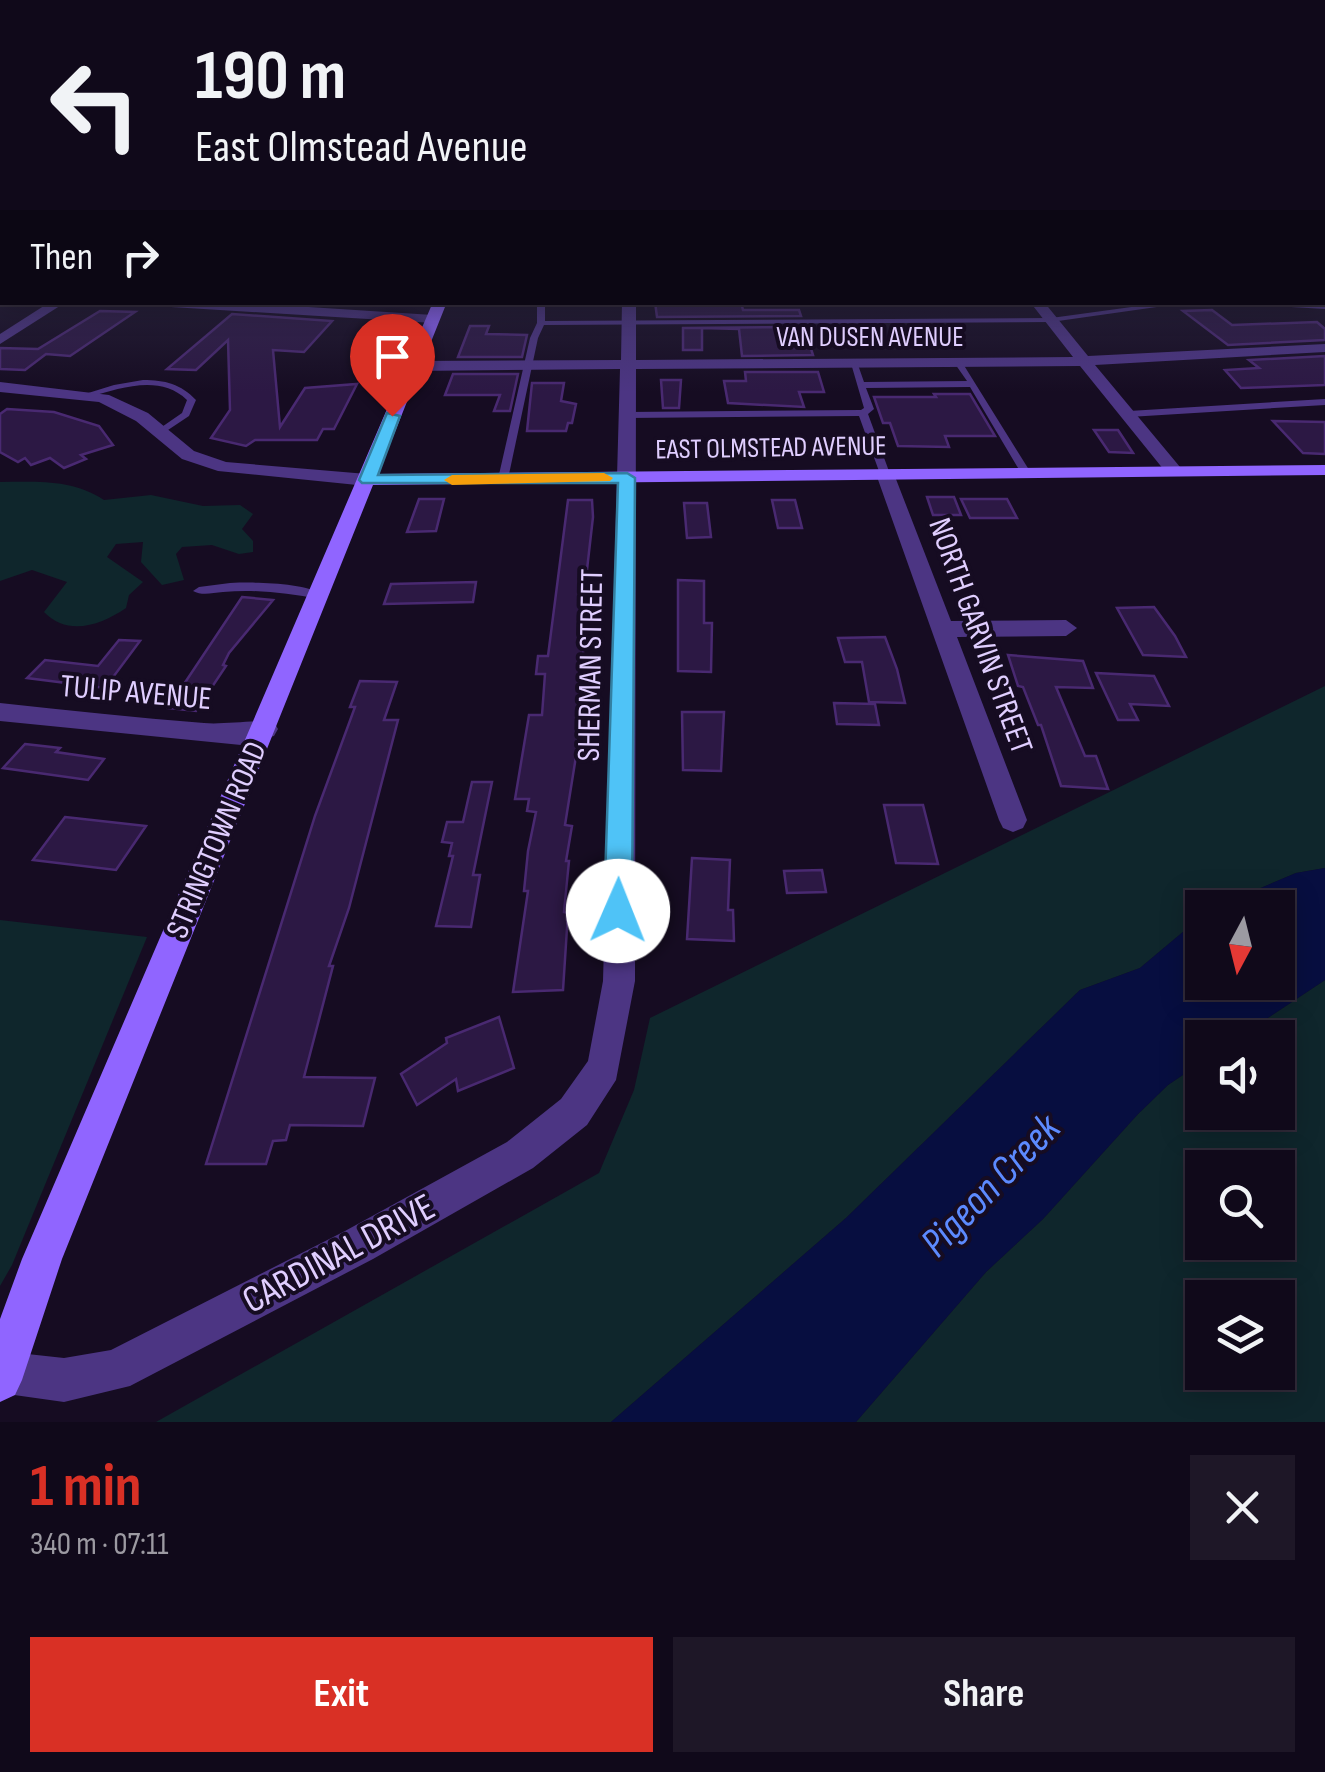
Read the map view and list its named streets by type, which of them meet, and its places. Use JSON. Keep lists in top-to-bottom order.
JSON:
{
  "streets": {
    "main road": ["EAST OLMSTEAD AVENUE", "STRINGTOWN ROAD"],
    "street": [
      "VAN DUSEN AVENUE",
      "NORTH GARVIN STREET",
      "SHERMAN STREET",
      "TULIP AVENUE",
      "CARDINAL DRIVE"
    ]
  },
  "crossings": [
    ["VAN DUSEN AVENUE", "SHERMAN STREET"],
    ["VAN DUSEN AVENUE", "STRINGTOWN ROAD"],
    ["EAST OLMSTEAD AVENUE", "NORTH GARVIN STREET"],
    ["EAST OLMSTEAD AVENUE", "SHERMAN STREET"],
    ["EAST OLMSTEAD AVENUE", "STRINGTOWN ROAD"],
    ["SHERMAN STREET", "CARDINAL DRIVE"],
    ["TULIP AVENUE", "STRINGTOWN ROAD"],
    ["STRINGTOWN ROAD", "CARDINAL DRIVE"]
  ],
  "water": ["Pigeon Creek"],
  "north": "bottom",
  "page": {
    "turn": ["190 m", "East Olmstead Avenue"],
    "then": "Then",
    "heading": ["1 min", "340 m · 07:11"],
    "buttons": ["Exit", "Share"]
  }
}
